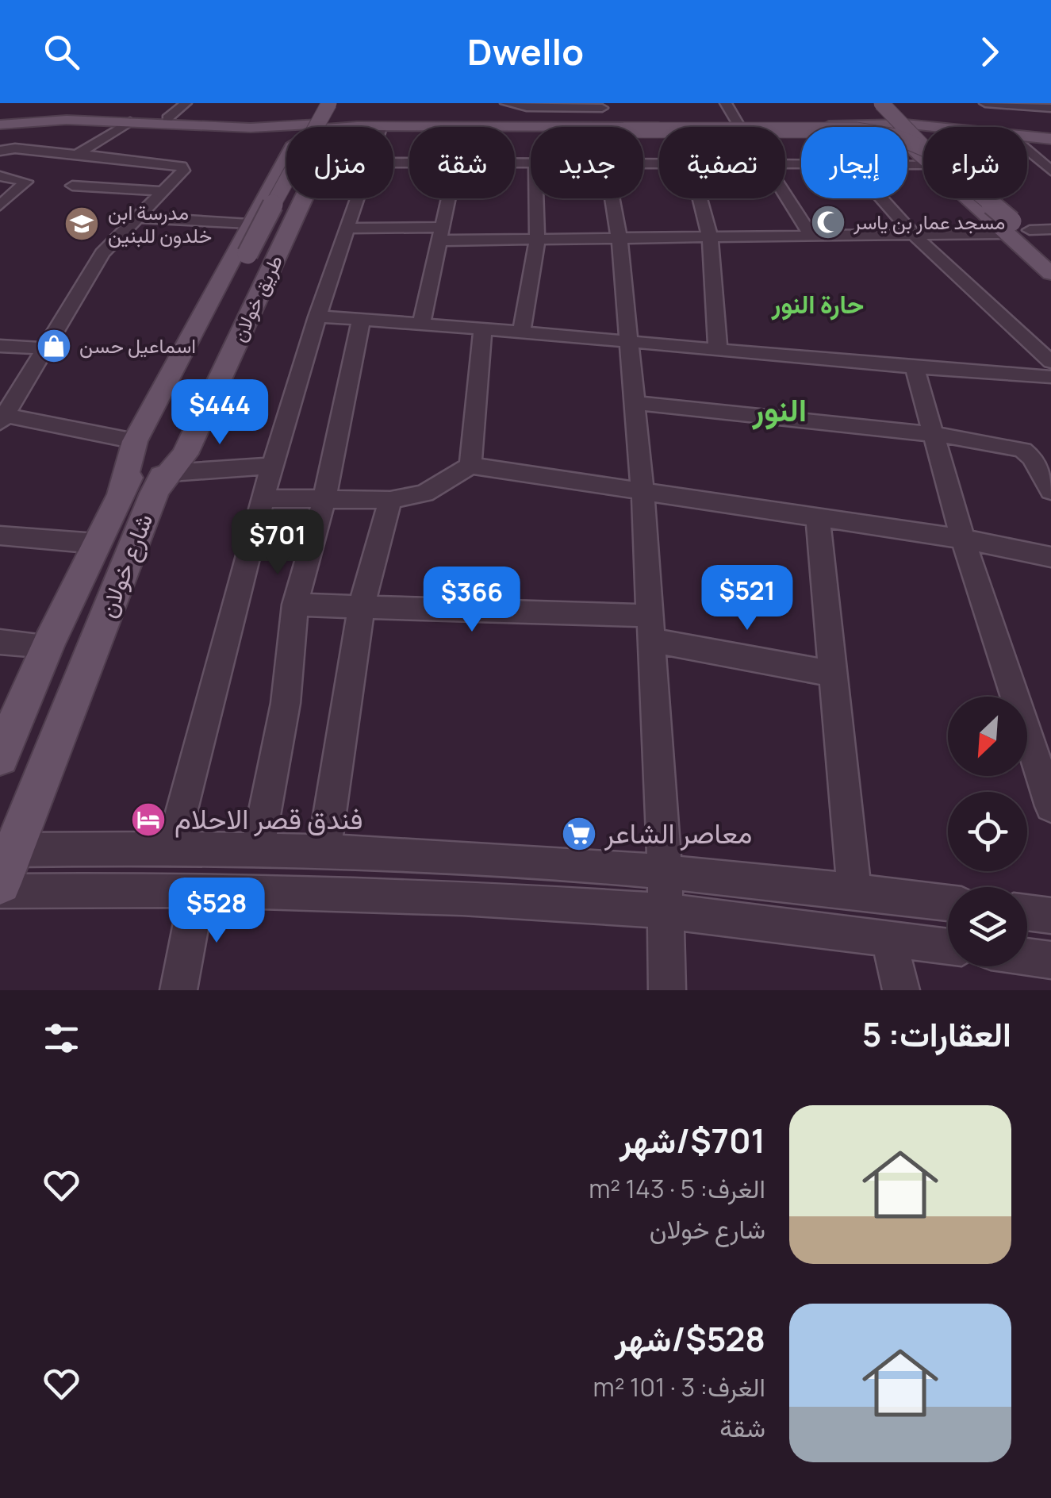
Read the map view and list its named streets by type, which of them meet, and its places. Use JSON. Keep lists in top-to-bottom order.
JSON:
{
  "streets": {
    "main road": ["طريق خولان", "شارع خولان"]
  },
  "crossings": [
    ["طريق خولان", "شارع خولان"]
  ],
  "districts": ["حارة النور", "النور"],
  "places": {
    "mosque": ["مسجد عمار بن ياسر"],
    "school or university": ["مدرسة ابن خلدون للبنين"],
    "shop": ["اسماعيل حسن"],
    "hotel": ["فندق قصر الاحلام"],
    "supermarket": ["معاصر الشاعر"]
  },
  "north": "bottom left",
  "page": {
    "header": "Dwello",
    "chip": [
      "شراء",
      "إيجار",
      "تصفية",
      "جديد",
      "شقة",
      "منزل"
    ],
    "price": [
      "$444",
      "$701",
      "$521",
      "$366",
      "$528"
    ],
    "heading": "العقارات: 5",
    "list": [
      {
        "name": "$701/شهر",
        "note": "الغرف: 5 · 143 m² · شارع خولان"
      },
      {
        "name": "$528/شهر",
        "note": "الغرف: 3 · 101 m² · شقة"
      }
    ]
  }
}
